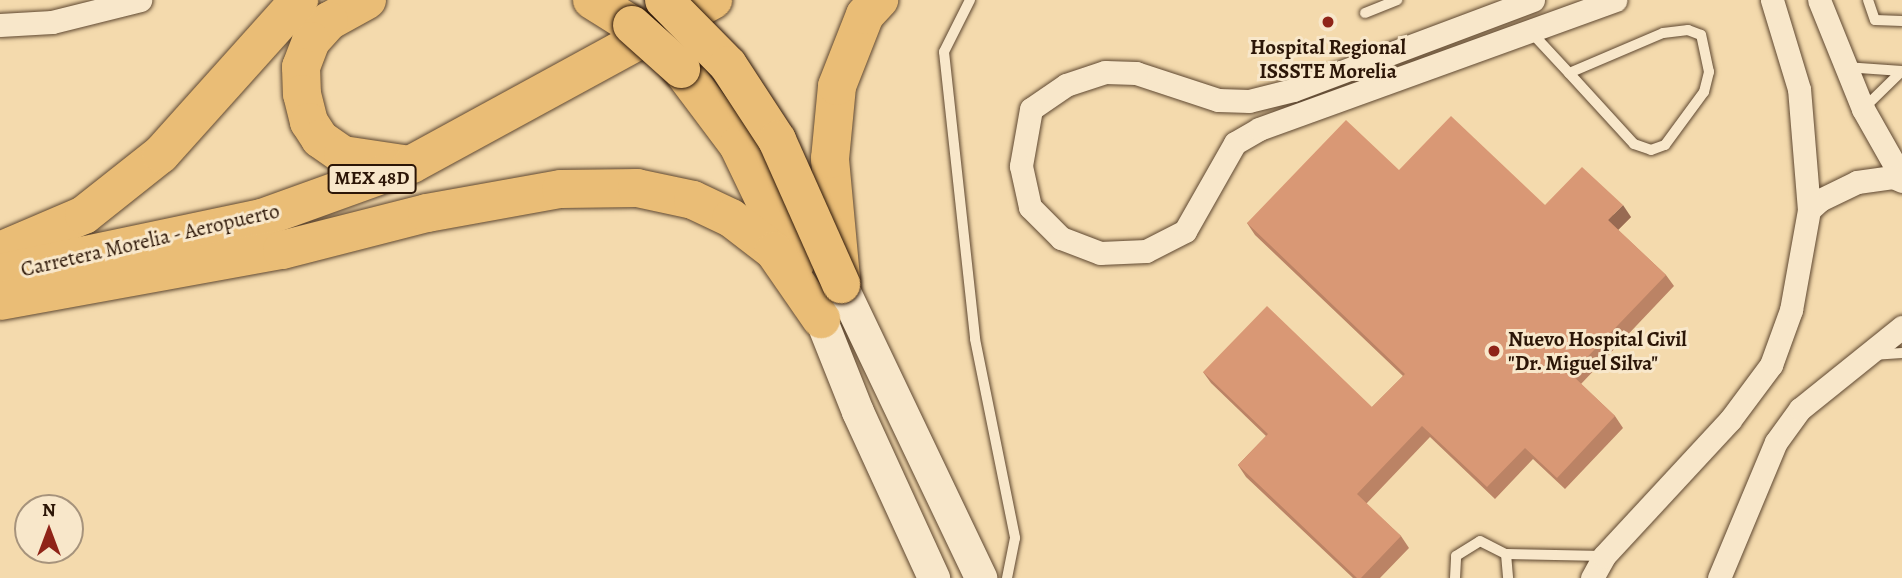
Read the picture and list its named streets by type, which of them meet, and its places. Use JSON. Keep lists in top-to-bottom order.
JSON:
{
  "streets": {
    "highway": ["MEX 48D", "Carretera Morelia - Aeropuerto"]
  },
  "places": ["Hospital Regional ISSSTE Morelia", "Nuevo Hospital Civil \"Dr. Miguel Silva\""],
  "north": "top"
}
